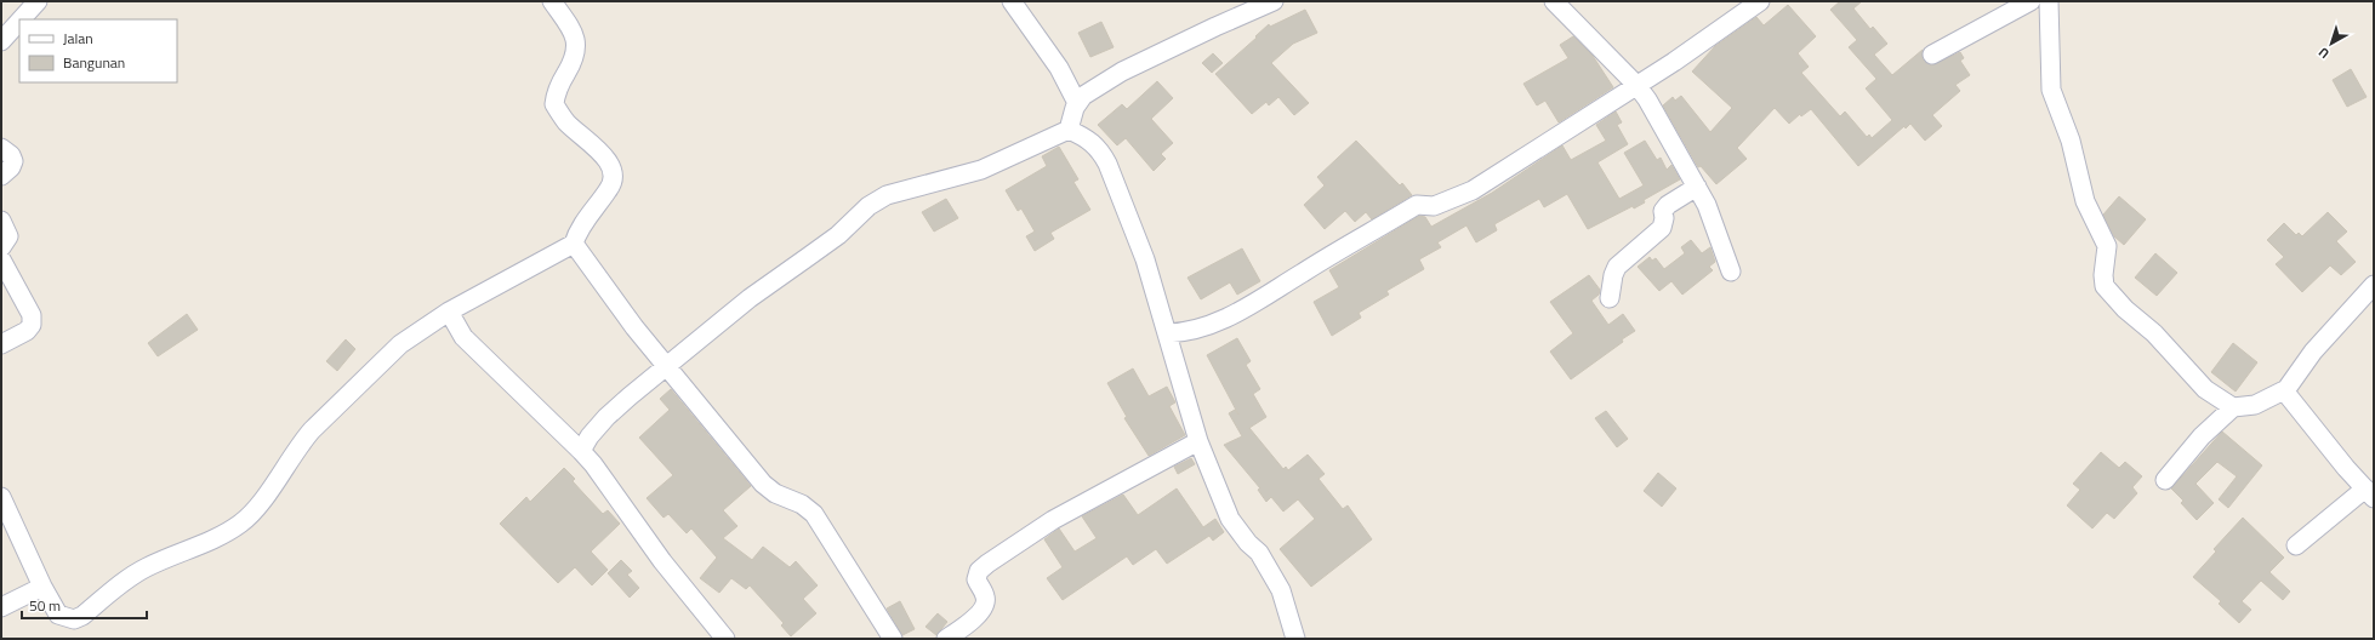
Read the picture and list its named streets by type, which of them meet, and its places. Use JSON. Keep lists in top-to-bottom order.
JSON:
{
  "legend": ["Jalan", "Bangunan"],
  "scale_bar": "50 m",
  "north": "bottom left"
}
